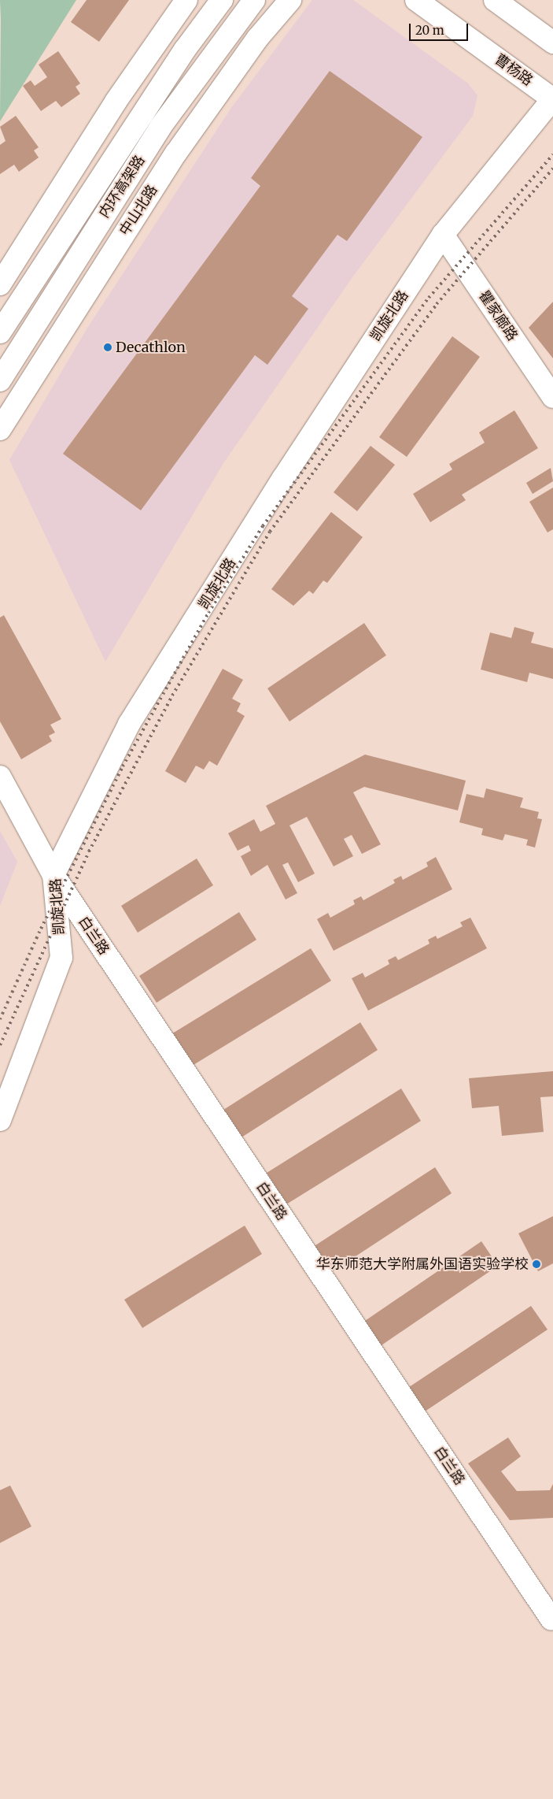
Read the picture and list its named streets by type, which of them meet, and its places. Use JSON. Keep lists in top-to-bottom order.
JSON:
{
  "streets": {
    "main road": [
      "曹杨路",
      "内环高架路",
      "中山北路",
      "凯旋北路",
      "瞿家廊路",
      "白兰路"
    ]
  },
  "crossings": [
    ["曹杨路", "凯旋北路"],
    ["凯旋北路", "瞿家廊路"],
    ["凯旋北路", "白兰路"]
  ],
  "places": ["Decathlon", "华东师范大学附属外国语实验学校"],
  "scale_bar": "20 m"
}
